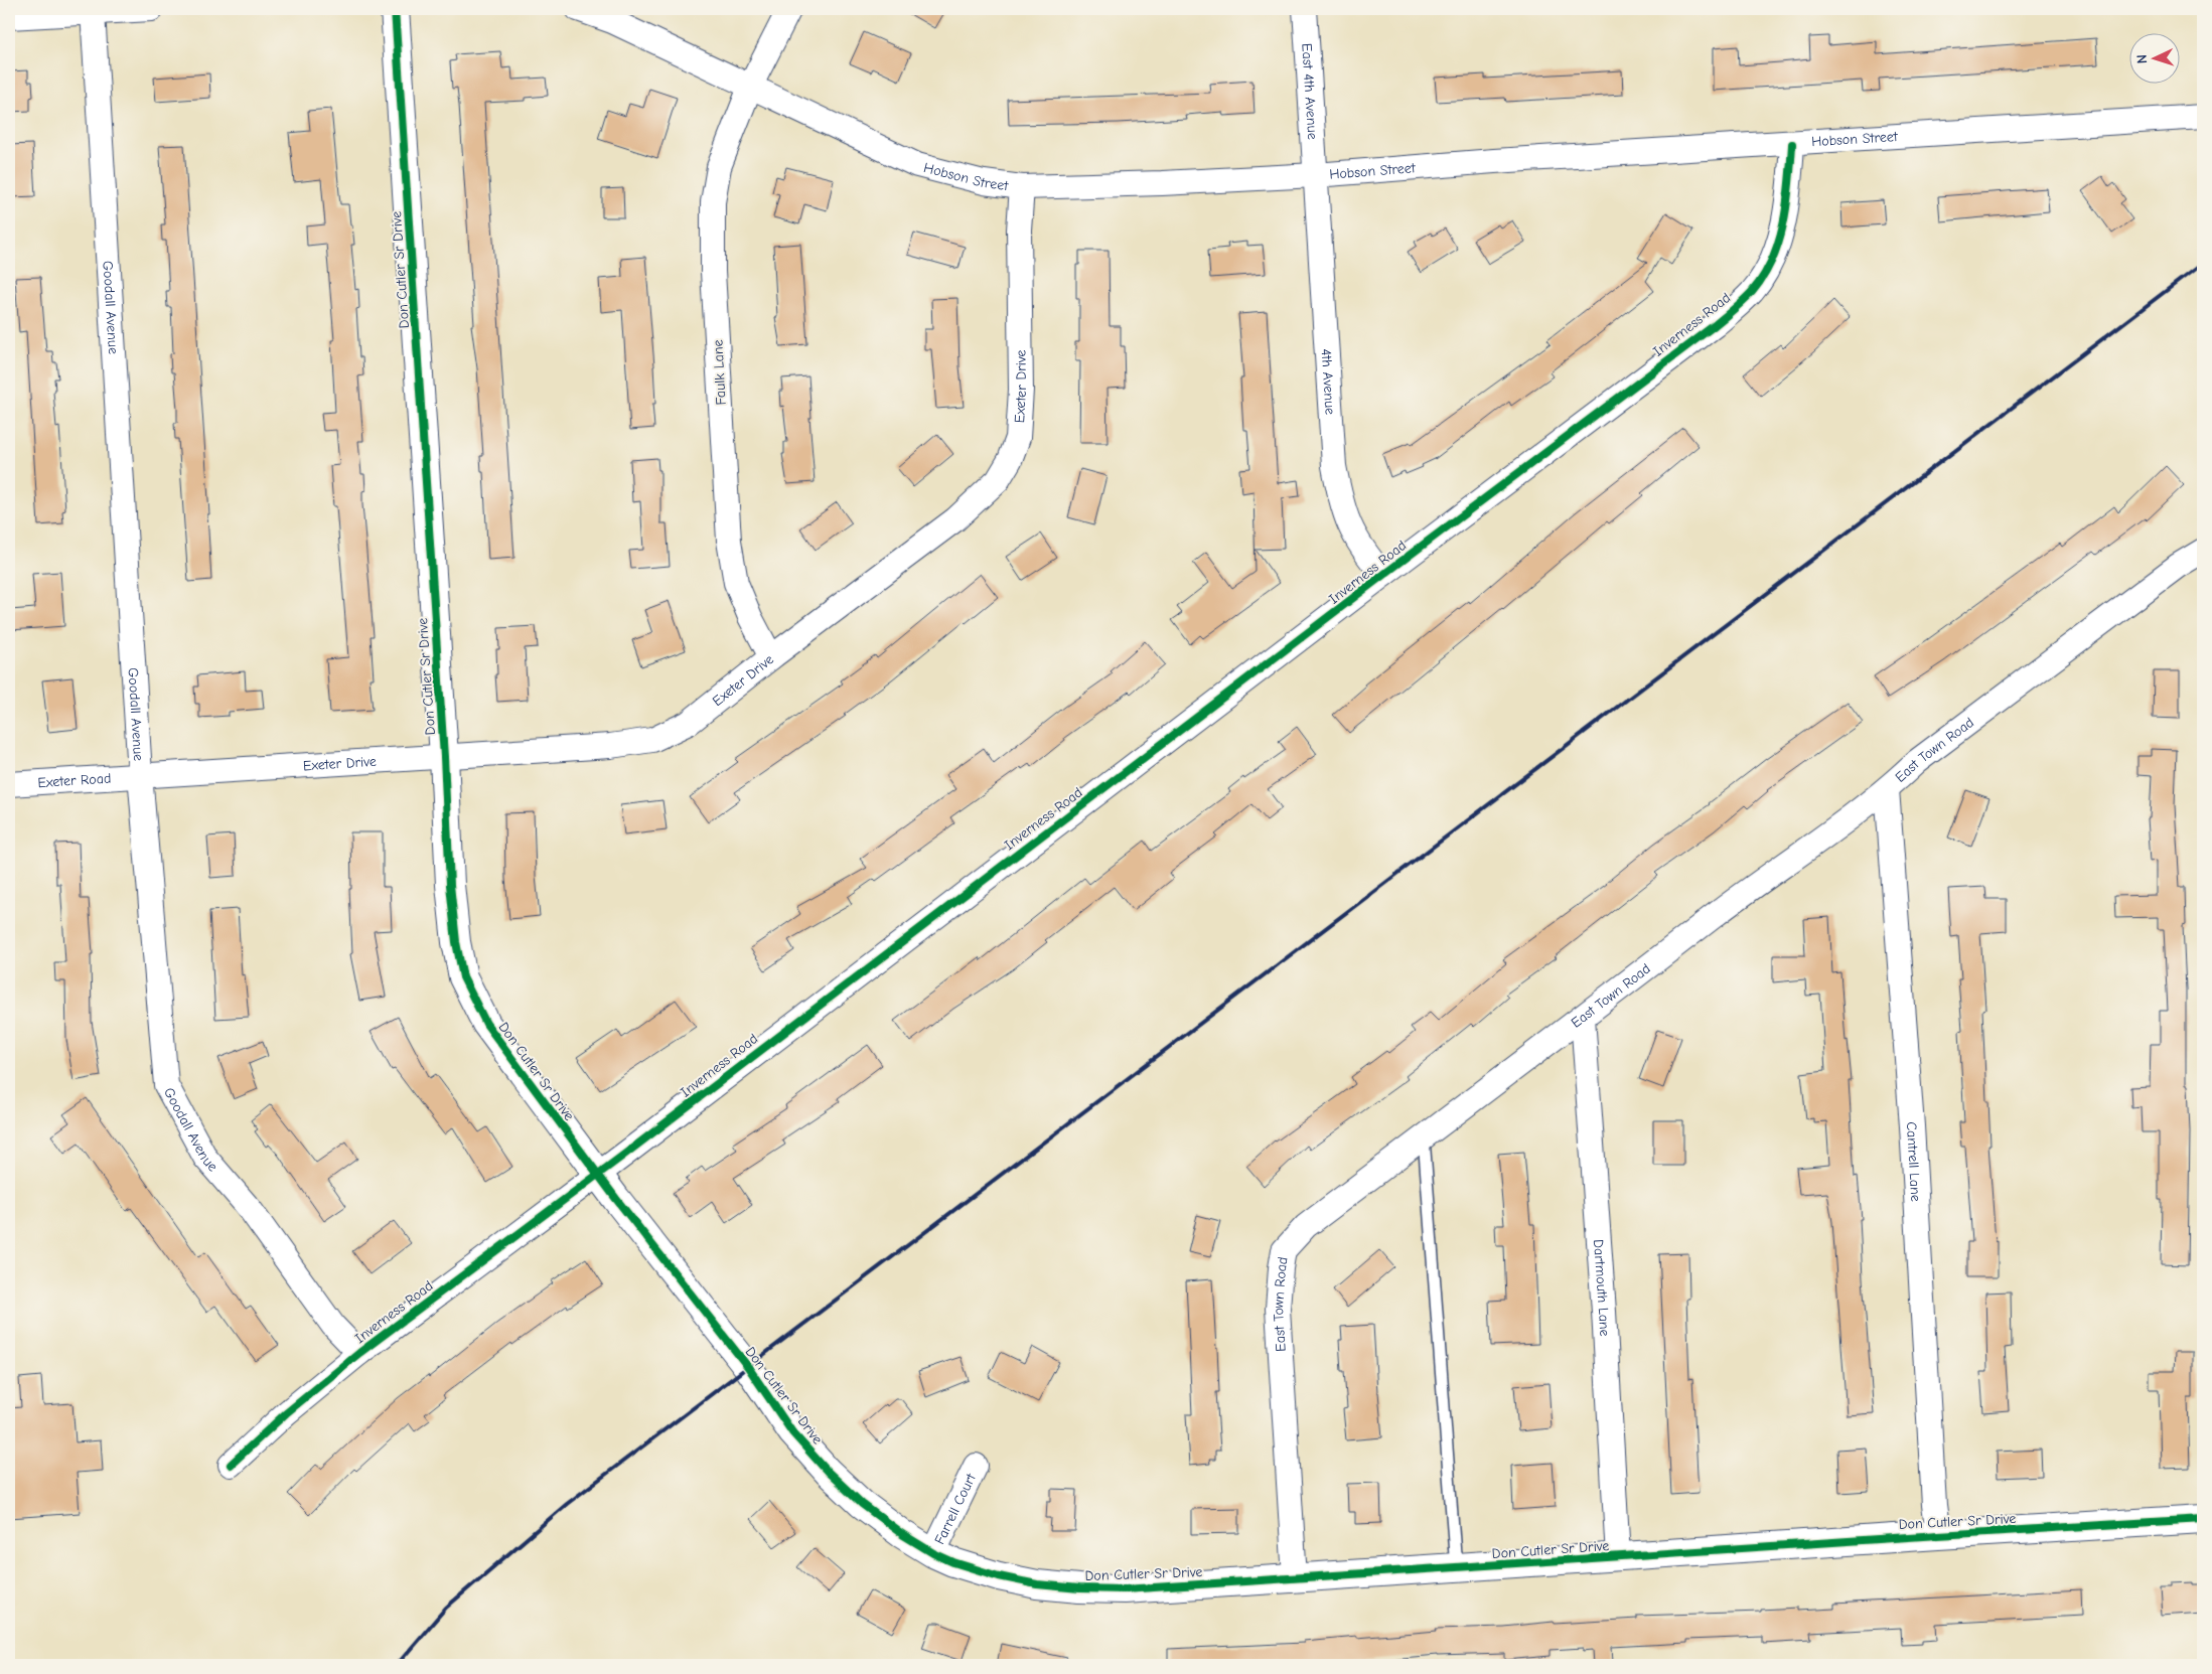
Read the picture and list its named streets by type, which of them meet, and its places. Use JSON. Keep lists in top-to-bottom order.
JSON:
{
  "streets": {
    "street": [
      "East 4th Avenue",
      "Hobson Street",
      "Don Cutler Sr Drive",
      "Goodall Avenue",
      "Inverness Road",
      "Faulk Lane",
      "4th Avenue",
      "Exeter Drive",
      "East Town Road",
      "Exeter Road",
      "Cantrell Lane",
      "Dartmouth Lane",
      "Farrell Court"
    ]
  },
  "crossings": [
    ["East 4th Avenue", "Hobson Street"],
    ["East 4th Avenue", "4th Avenue"],
    ["Hobson Street", "Inverness Road"],
    ["Hobson Street", "Faulk Lane"],
    ["Hobson Street", "4th Avenue"],
    ["Hobson Street", "Exeter Drive"],
    ["Don Cutler Sr Drive", "Inverness Road"],
    ["Don Cutler Sr Drive", "Exeter Drive"],
    ["Don Cutler Sr Drive", "East Town Road"],
    ["Don Cutler Sr Drive", "Cantrell Lane"],
    ["Don Cutler Sr Drive", "Dartmouth Lane"],
    ["Don Cutler Sr Drive", "Farrell Court"],
    ["Goodall Avenue", "Inverness Road"],
    ["Goodall Avenue", "Exeter Drive"],
    ["Goodall Avenue", "Exeter Road"],
    ["Inverness Road", "4th Avenue"],
    ["Faulk Lane", "Exeter Drive"],
    ["Exeter Drive", "Exeter Road"],
    ["East Town Road", "Cantrell Lane"],
    ["East Town Road", "Dartmouth Lane"]
  ],
  "north": "left"
}
